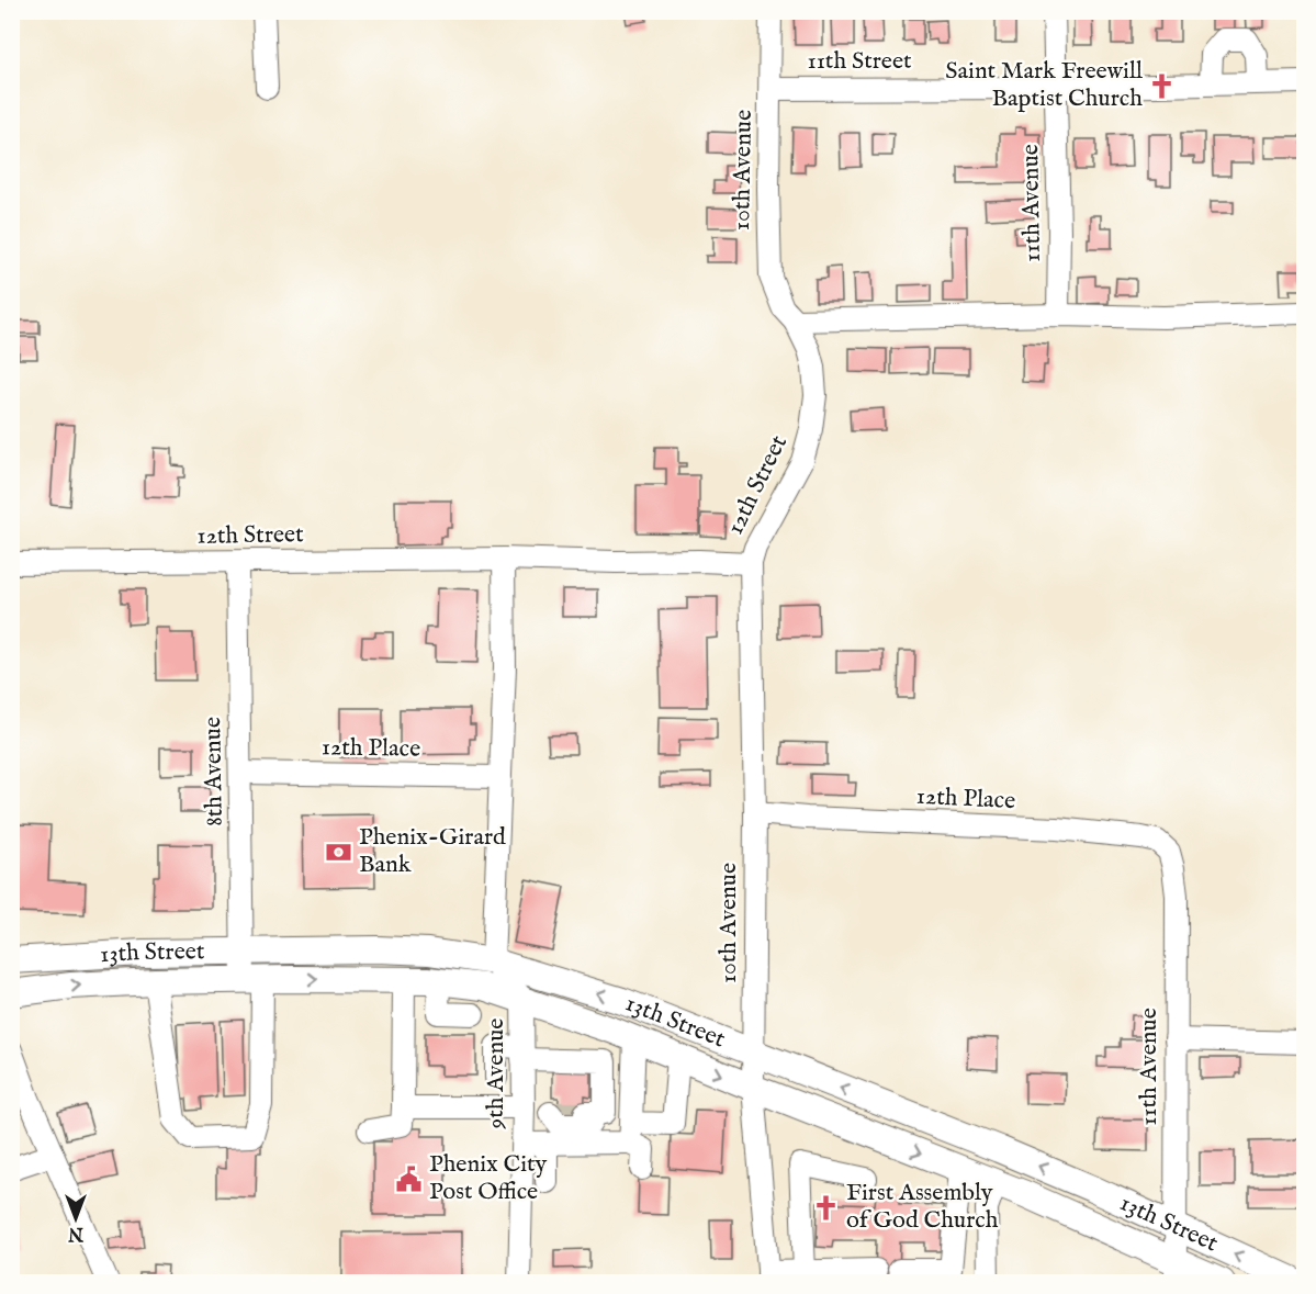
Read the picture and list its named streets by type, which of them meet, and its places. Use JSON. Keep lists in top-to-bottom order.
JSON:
{
  "streets": {
    "main road": ["13th Street"],
    "street": [
      "11th Street",
      "10th Avenue",
      "11th Avenue",
      "12th Street",
      "12th Place",
      "8th Avenue",
      "9th Avenue"
    ]
  },
  "crossings": [
    ["11th Street", "10th Avenue"],
    ["11th Street", "11th Avenue"],
    ["10th Avenue", "12th Street"],
    ["10th Avenue", "12th Place"],
    ["10th Avenue", "13th Street"],
    ["11th Avenue", "12th Place"],
    ["11th Avenue", "13th Street"],
    ["12th Street", "8th Avenue"],
    ["12th Place", "8th Avenue"],
    ["8th Avenue", "13th Street"],
    ["13th Street", "9th Avenue"]
  ],
  "places": {
    "church": ["Saint Mark Freewill Baptist Church", "First Assembly of God Church"],
    "bank": ["Phenix-Girard Bank"],
    "public building": ["Phenix City Post Office"]
  },
  "north": "bottom"
}
